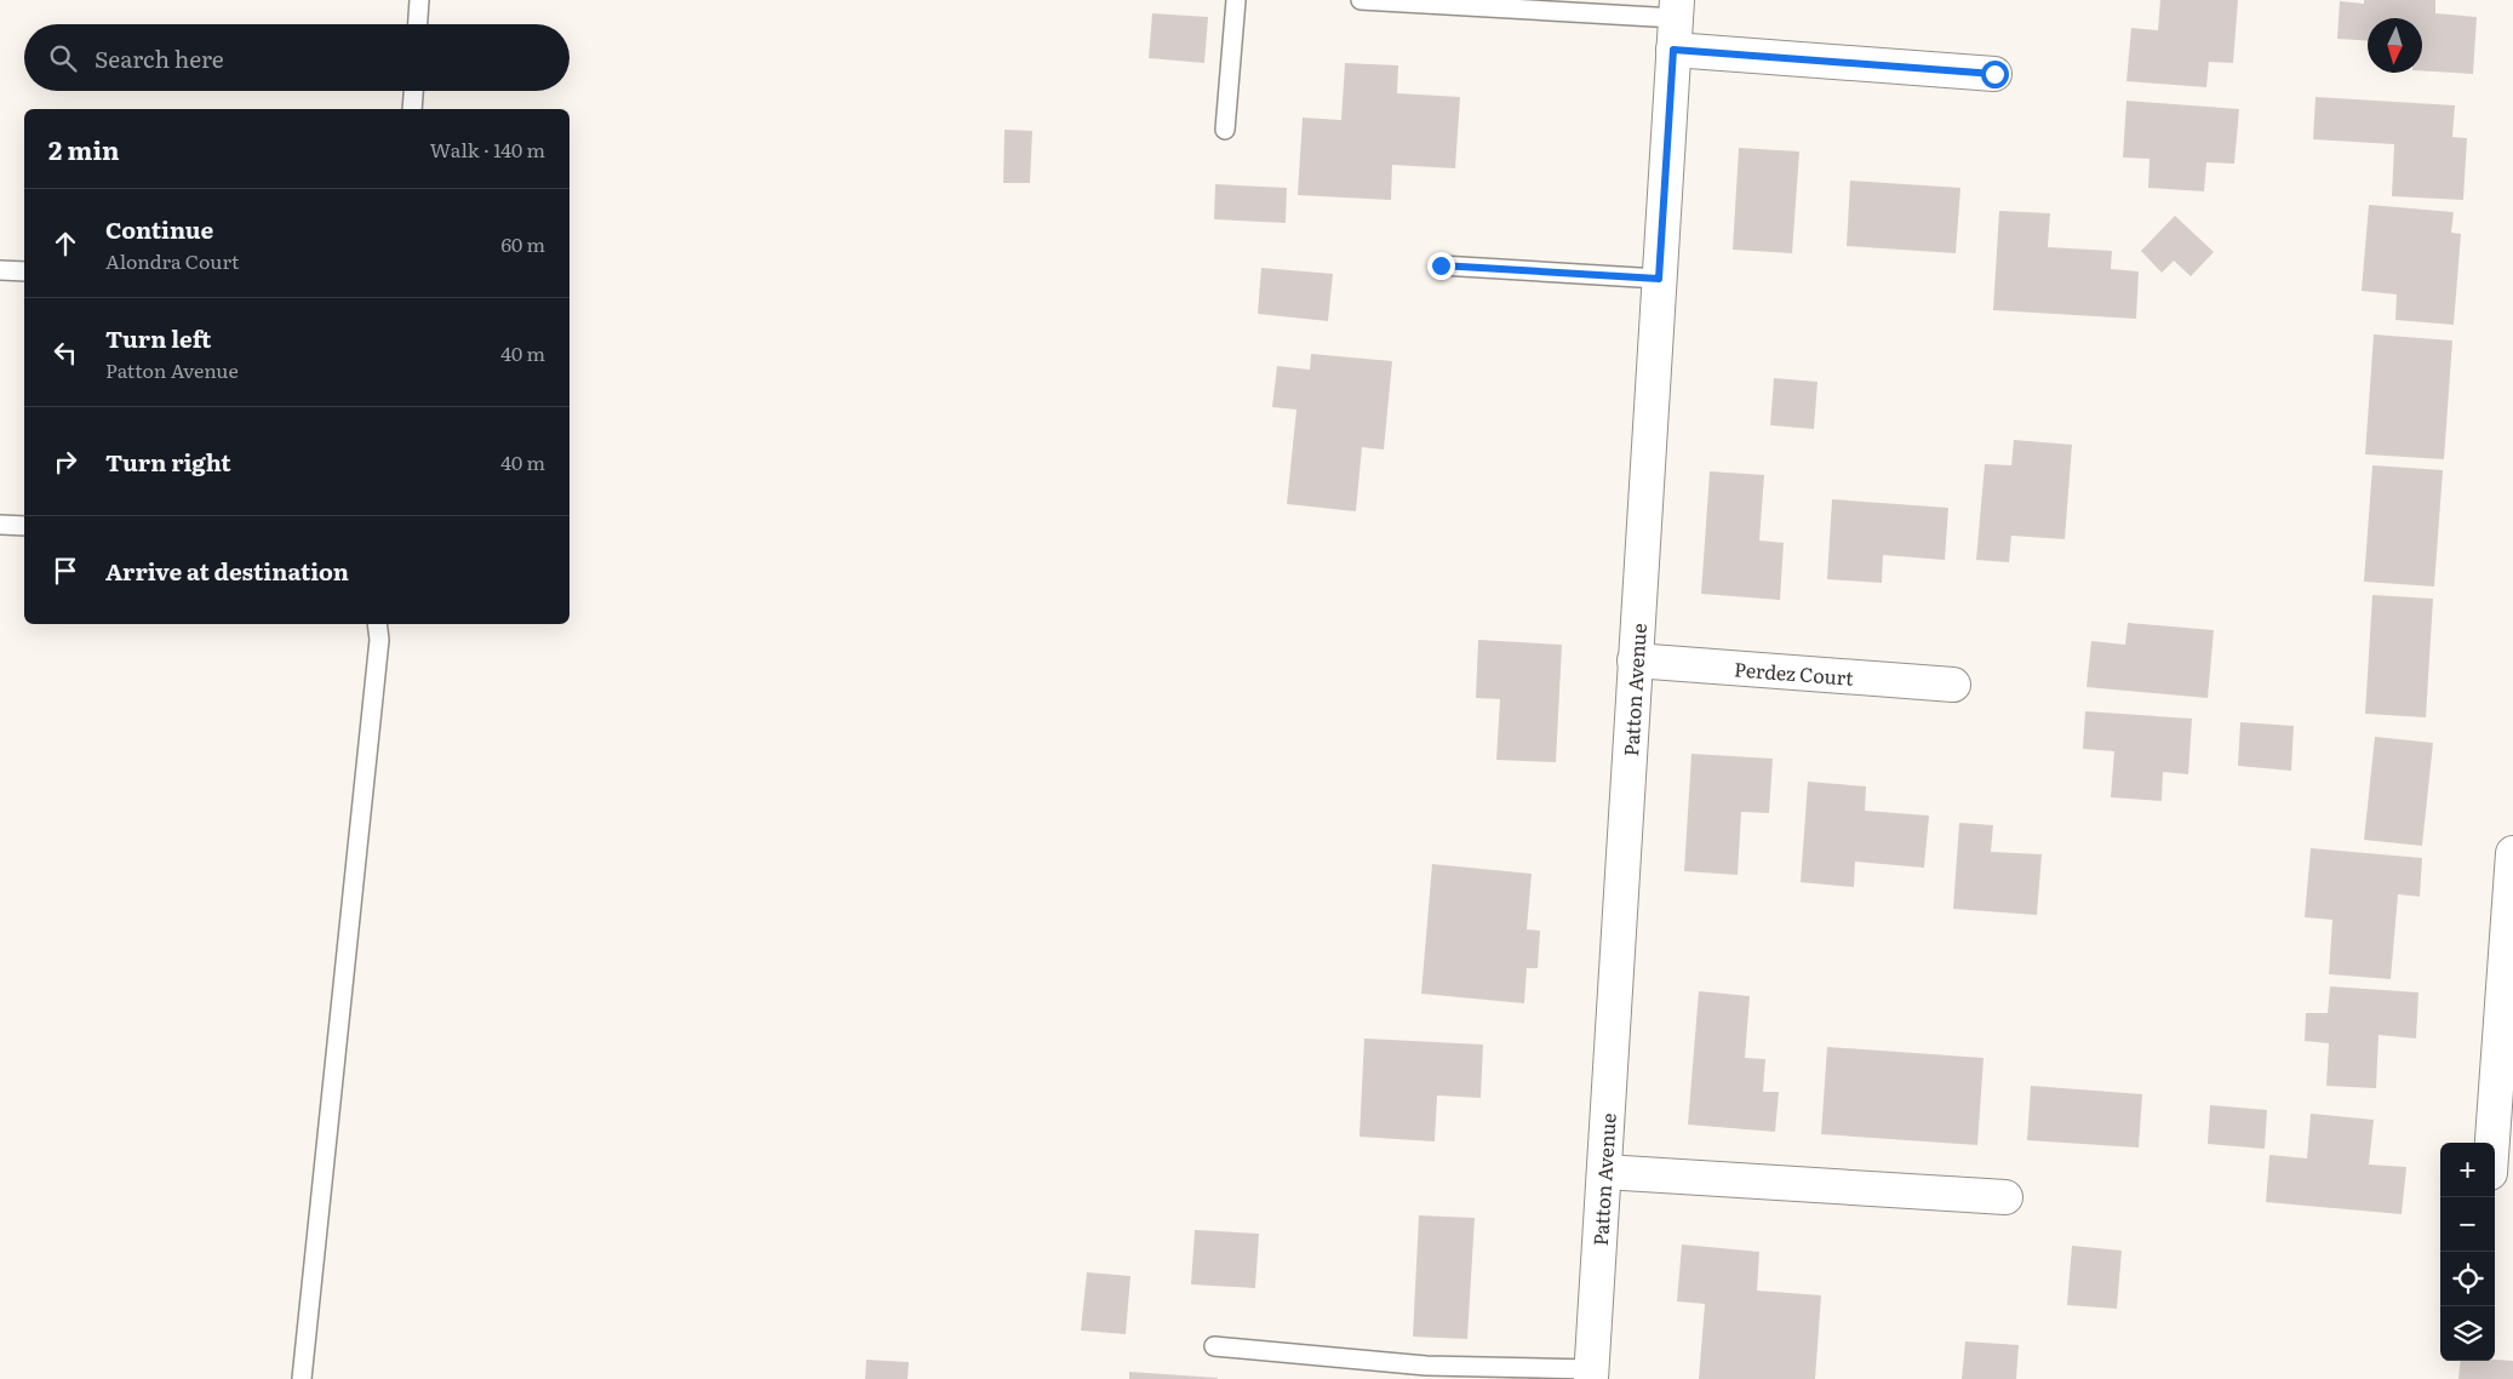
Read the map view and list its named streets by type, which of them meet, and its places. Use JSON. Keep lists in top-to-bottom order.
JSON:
{
  "streets": {
    "street": ["Perdez Court", "Patton Avenue"]
  },
  "crossings": [
    ["Perdez Court", "Patton Avenue"]
  ],
  "north": "bottom",
  "page": {
    "search": "Search here",
    "heading": ["2 min", "Walk · 140 m"],
    "list": [
      ["Continue", "Alondra Court", "60 m"],
      ["Turn left", "Patton Avenue", "40 m"],
      ["Turn right", "40 m"],
      "Arrive at destination"
    ],
    "map_buttons": ["+", "−"]
  }
}
